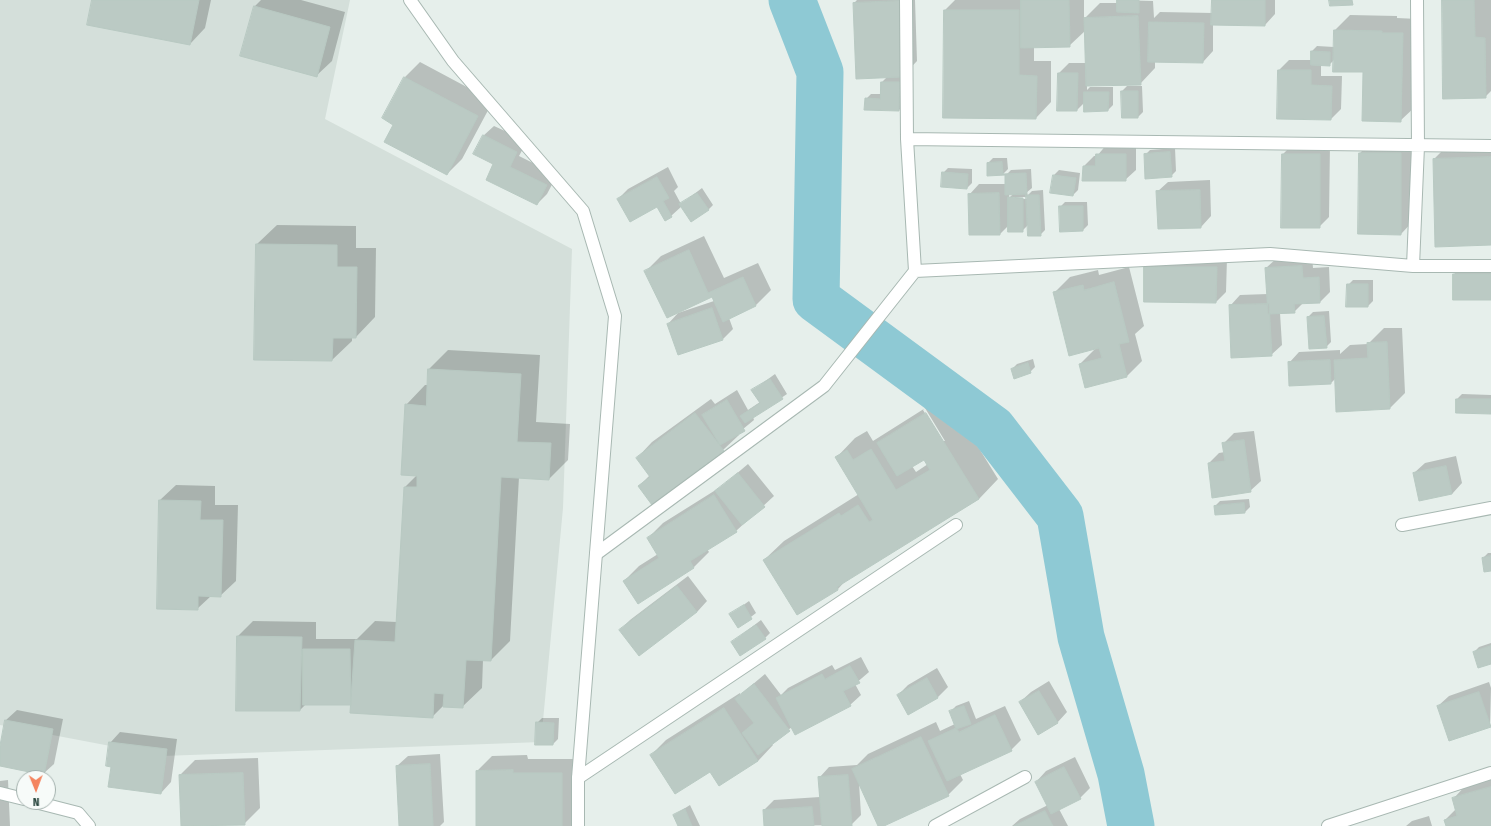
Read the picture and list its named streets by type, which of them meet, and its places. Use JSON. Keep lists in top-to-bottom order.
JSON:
{
  "north": "bottom"
}
